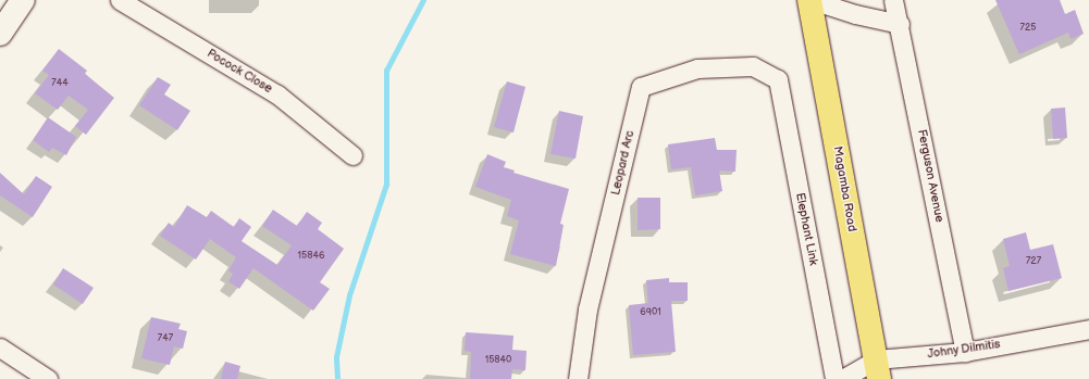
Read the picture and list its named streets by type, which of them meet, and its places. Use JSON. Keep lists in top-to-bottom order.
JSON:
{
  "streets": {
    "highway": ["Magamba Road"],
    "street": [
      "Pocock Close",
      "Leopard Arc",
      "Ferguson Avenue",
      "Elephant Link",
      "Johny Dilmitis"
    ]
  },
  "crossings": [
    ["Leopard Arc", "Elephant Link"],
    ["Ferguson Avenue", "Johny Dilmitis"],
    ["Magamba Road", "Johny Dilmitis"]
  ],
  "house_numbers": [
    "725",
    "744",
    "15846",
    "727",
    "6901",
    "747",
    "15840"
  ]
}
